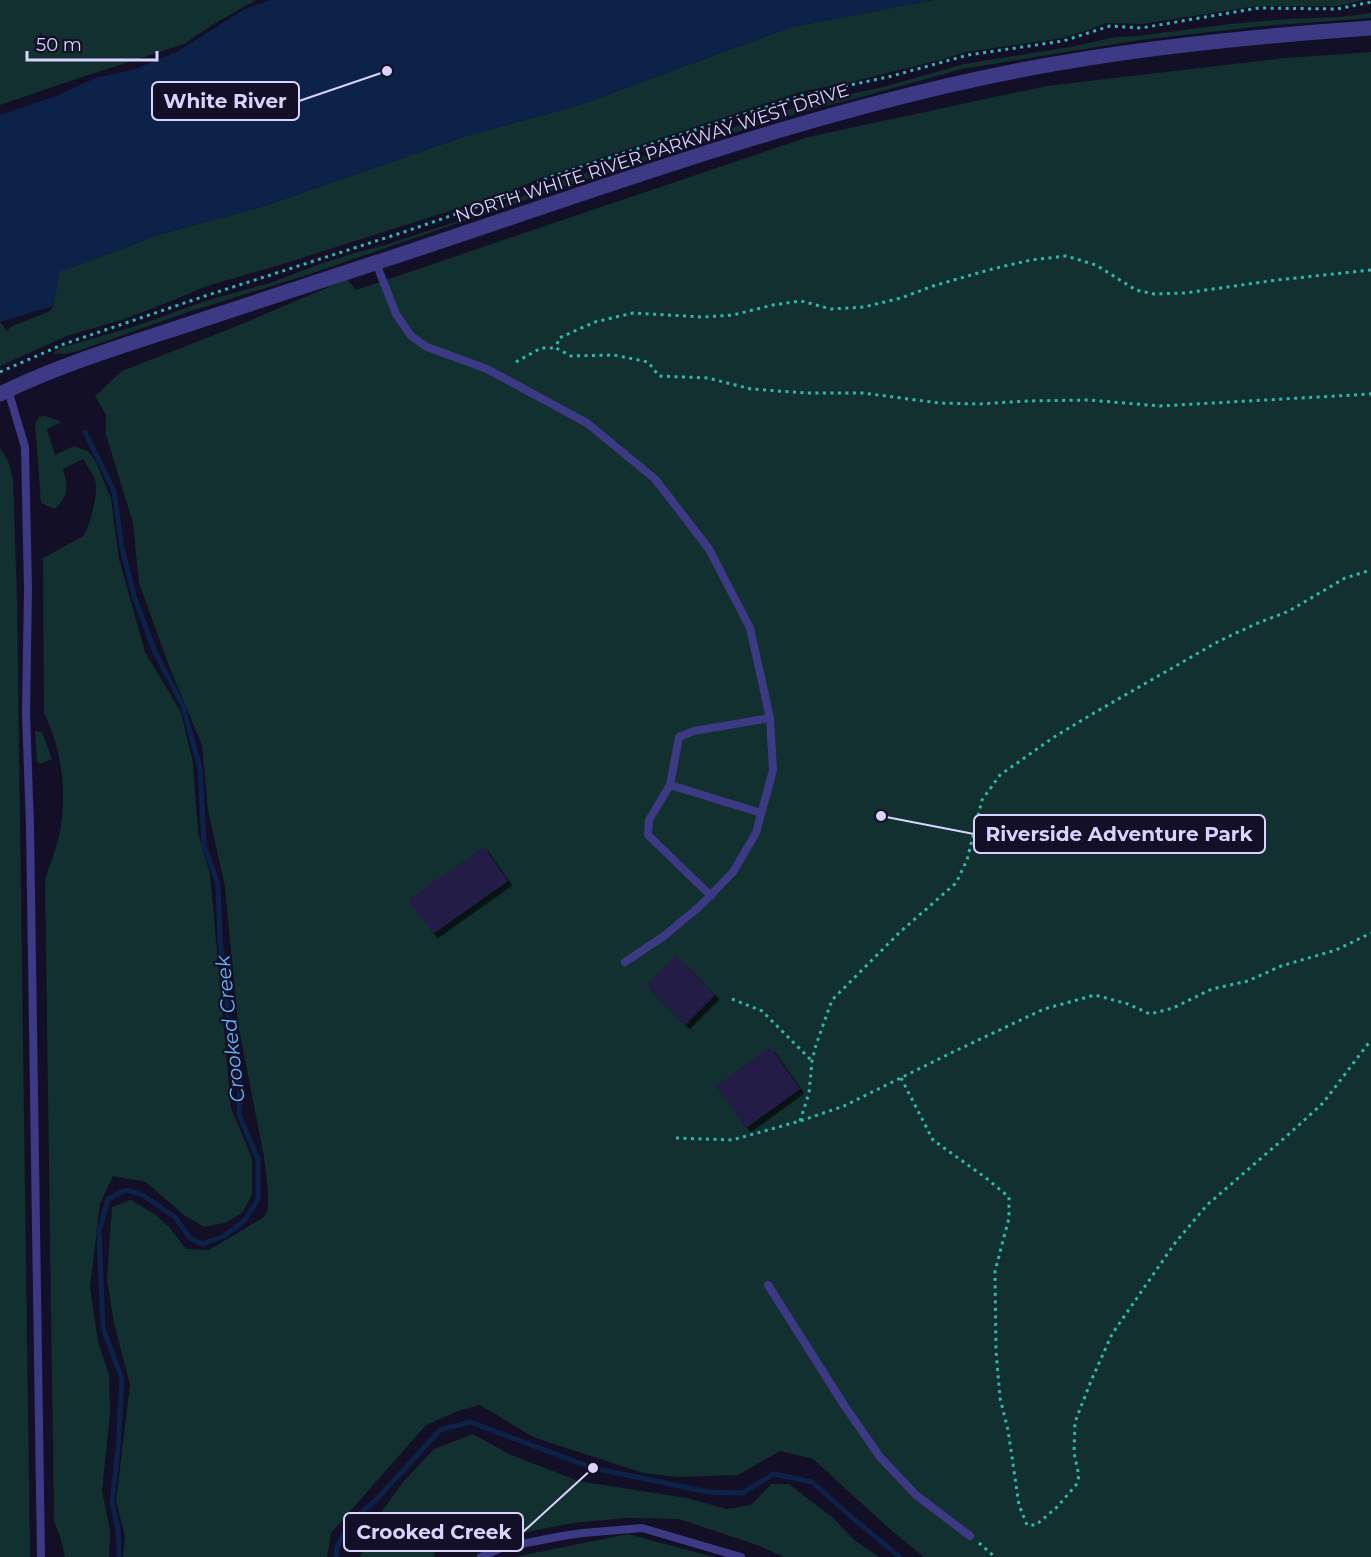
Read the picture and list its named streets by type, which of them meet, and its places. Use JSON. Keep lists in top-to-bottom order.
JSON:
{
  "streets": {
    "street": ["NORTH WHITE RIVER PARKWAY WEST DRIVE"]
  },
  "water": ["Crooked Creek"],
  "places": ["White River", "Riverside Adventure Park", "Crooked Creek"],
  "scale_bar": "50 m"
}
